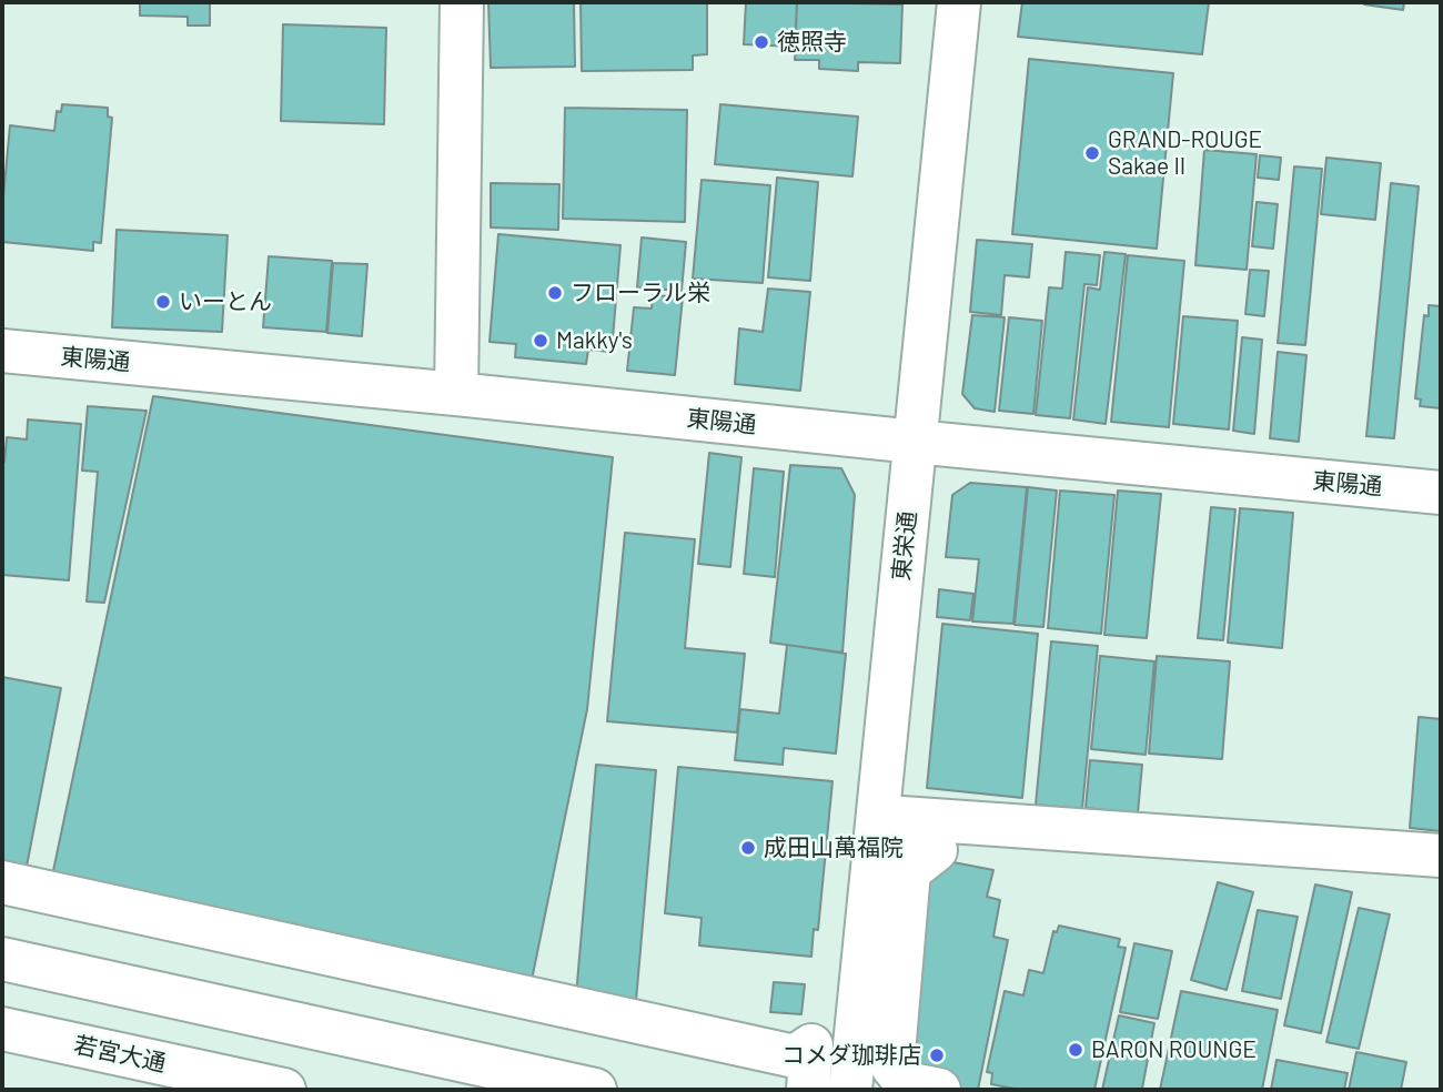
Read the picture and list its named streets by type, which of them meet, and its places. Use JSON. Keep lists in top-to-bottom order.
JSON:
{
  "streets": {
    "street": ["東陽通", "東栄通", "若宮大通"]
  },
  "crossings": [
    ["東陽通", "東栄通"]
  ],
  "places": [
    "徳照寺",
    "GRAND-ROUGE Sakae II",
    "フローラル栄",
    "いーとん",
    "Makky's",
    "成田山萬福院",
    "BARON ROUNGE",
    "コメダ珈琲店"
  ]
}
